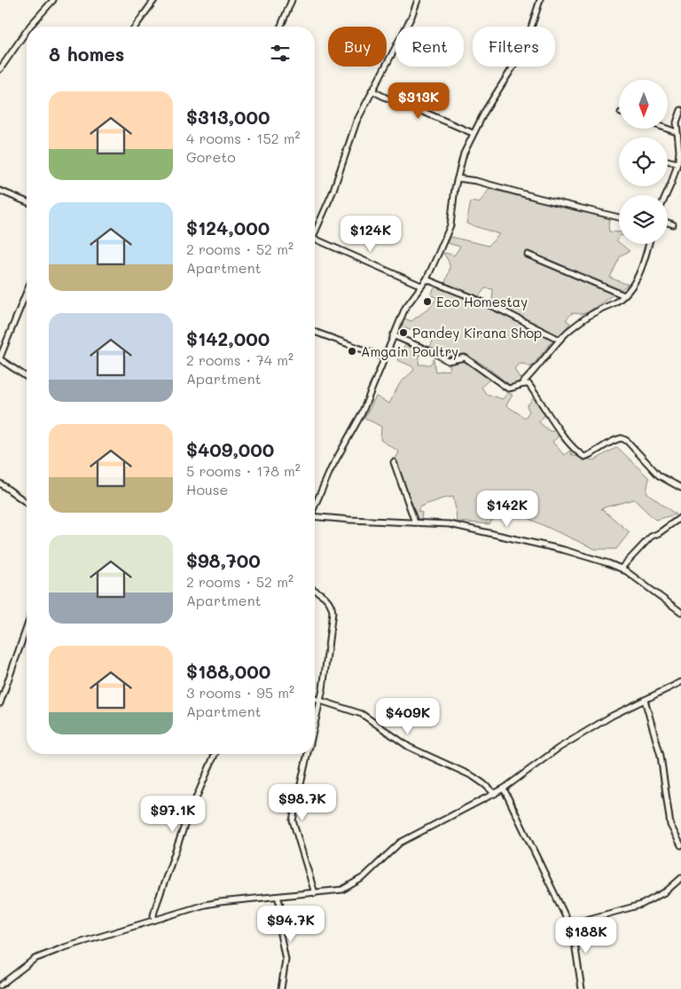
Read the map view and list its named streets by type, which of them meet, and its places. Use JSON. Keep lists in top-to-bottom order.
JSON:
{
  "places": ["Eco Homestay", "Pandey Kirana Shop", "Amgain Poultry"],
  "north": "bottom",
  "page": {
    "chip": ["Buy", "Rent", "Filters"],
    "heading": "8 homes",
    "list": [
      {
        "name": "$313,000",
        "note": "4 rooms · 152 m² · Goreto"
      },
      {
        "name": "$124,000",
        "note": "2 rooms · 52 m² · Apartment"
      },
      {
        "name": "$142,000",
        "note": "2 rooms · 74 m² · Apartment"
      },
      {
        "name": "$409,000",
        "note": "5 rooms · 178 m² · House"
      },
      {
        "name": "$98,700",
        "note": "2 rooms · 52 m² · Apartment"
      },
      {
        "name": "$188,000",
        "note": "3 rooms · 95 m² · Apartment"
      }
    ],
    "price": [
      "$313K",
      "$124K",
      "$142K",
      "$409K",
      "$98.7K",
      "$97.1K",
      "$94.7K",
      "$188K"
    ]
  }
}
